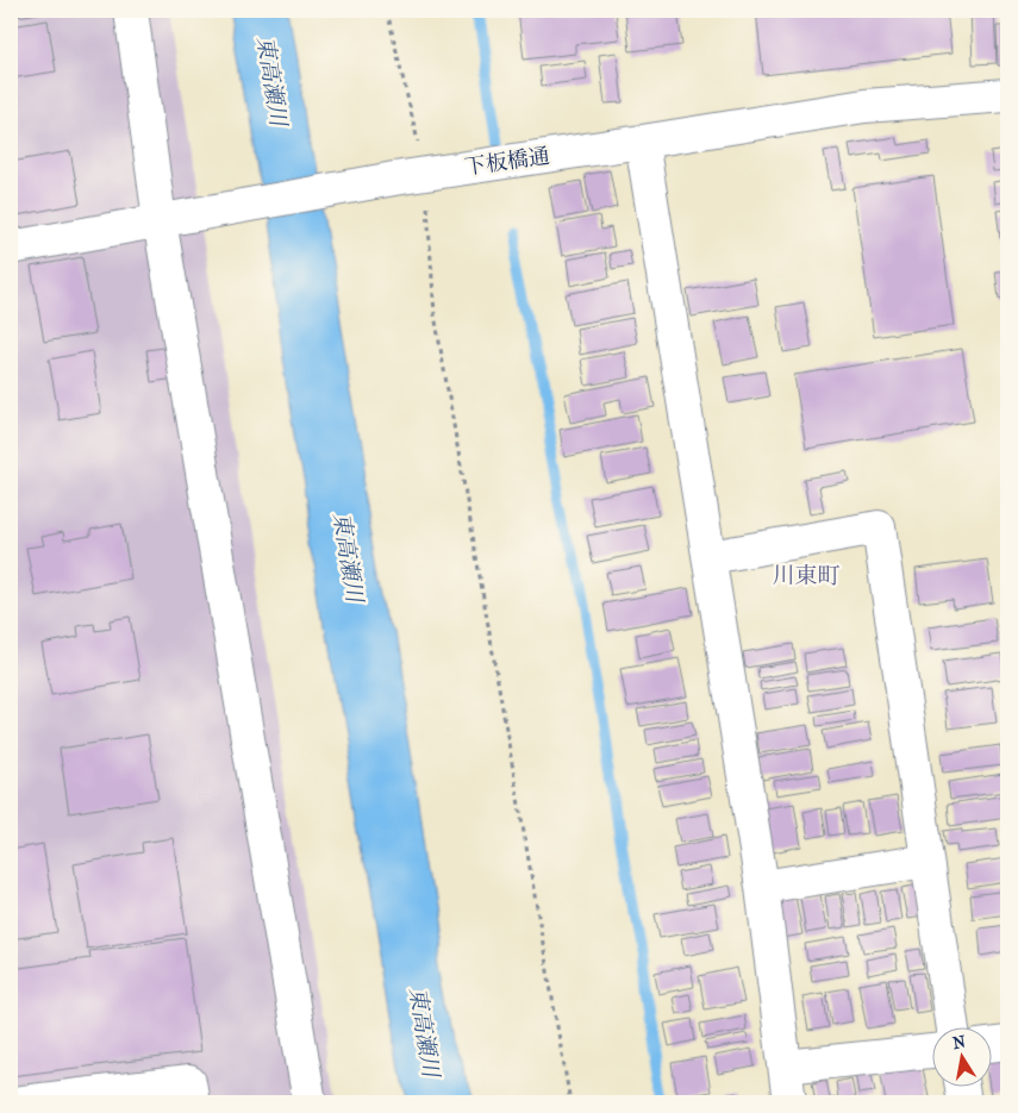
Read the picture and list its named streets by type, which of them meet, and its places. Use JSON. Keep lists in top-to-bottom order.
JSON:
{
  "streets": {
    "street": ["下板橋通"]
  },
  "districts": ["川東町"],
  "water": ["東高瀬川"],
  "north": "top"
}
